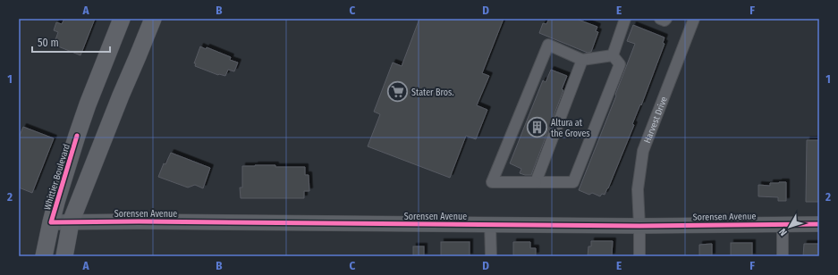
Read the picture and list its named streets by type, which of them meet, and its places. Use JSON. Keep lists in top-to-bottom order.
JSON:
{
  "streets": {
    "main road": ["Whittier Boulevard"],
    "street": ["Harvest Drive", "Sorensen Avenue"]
  },
  "crossings": [
    ["Harvest Drive", "Sorensen Avenue"],
    ["Whittier Boulevard", "Sorensen Avenue"]
  ],
  "places": {
    "supermarket": ["Stater Bros."],
    "building": ["Altura at the Groves"]
  },
  "scale_bar": "50 m",
  "north": "bottom left",
  "grid": {
    "columns": [
      "A",
      "B",
      "C",
      "D",
      "E",
      "F"
    ],
    "rows": ["1", "2"]
  }
}
